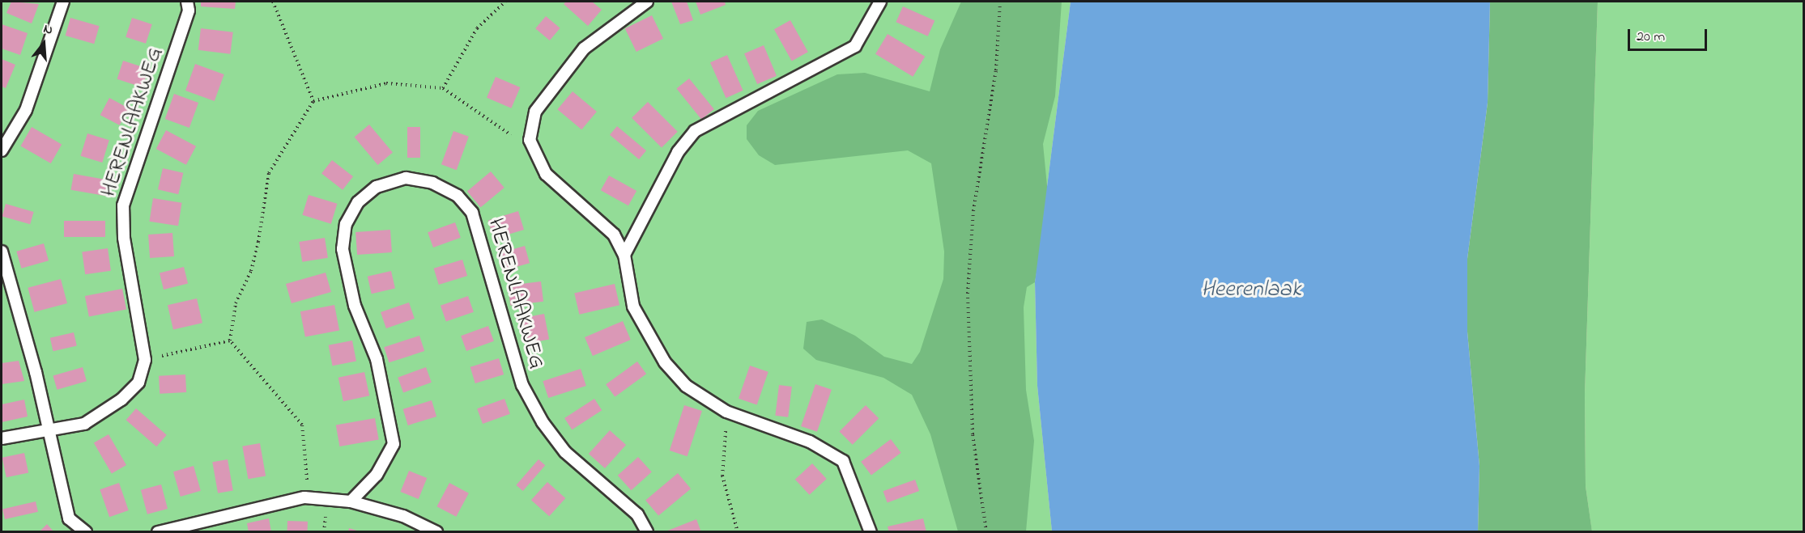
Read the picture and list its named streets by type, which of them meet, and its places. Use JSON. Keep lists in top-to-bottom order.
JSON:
{
  "streets": {
    "lane": ["HERENLAAKWEG"]
  },
  "water": ["Heerenlaak"],
  "scale_bar": "20 m",
  "north": "top"
}
